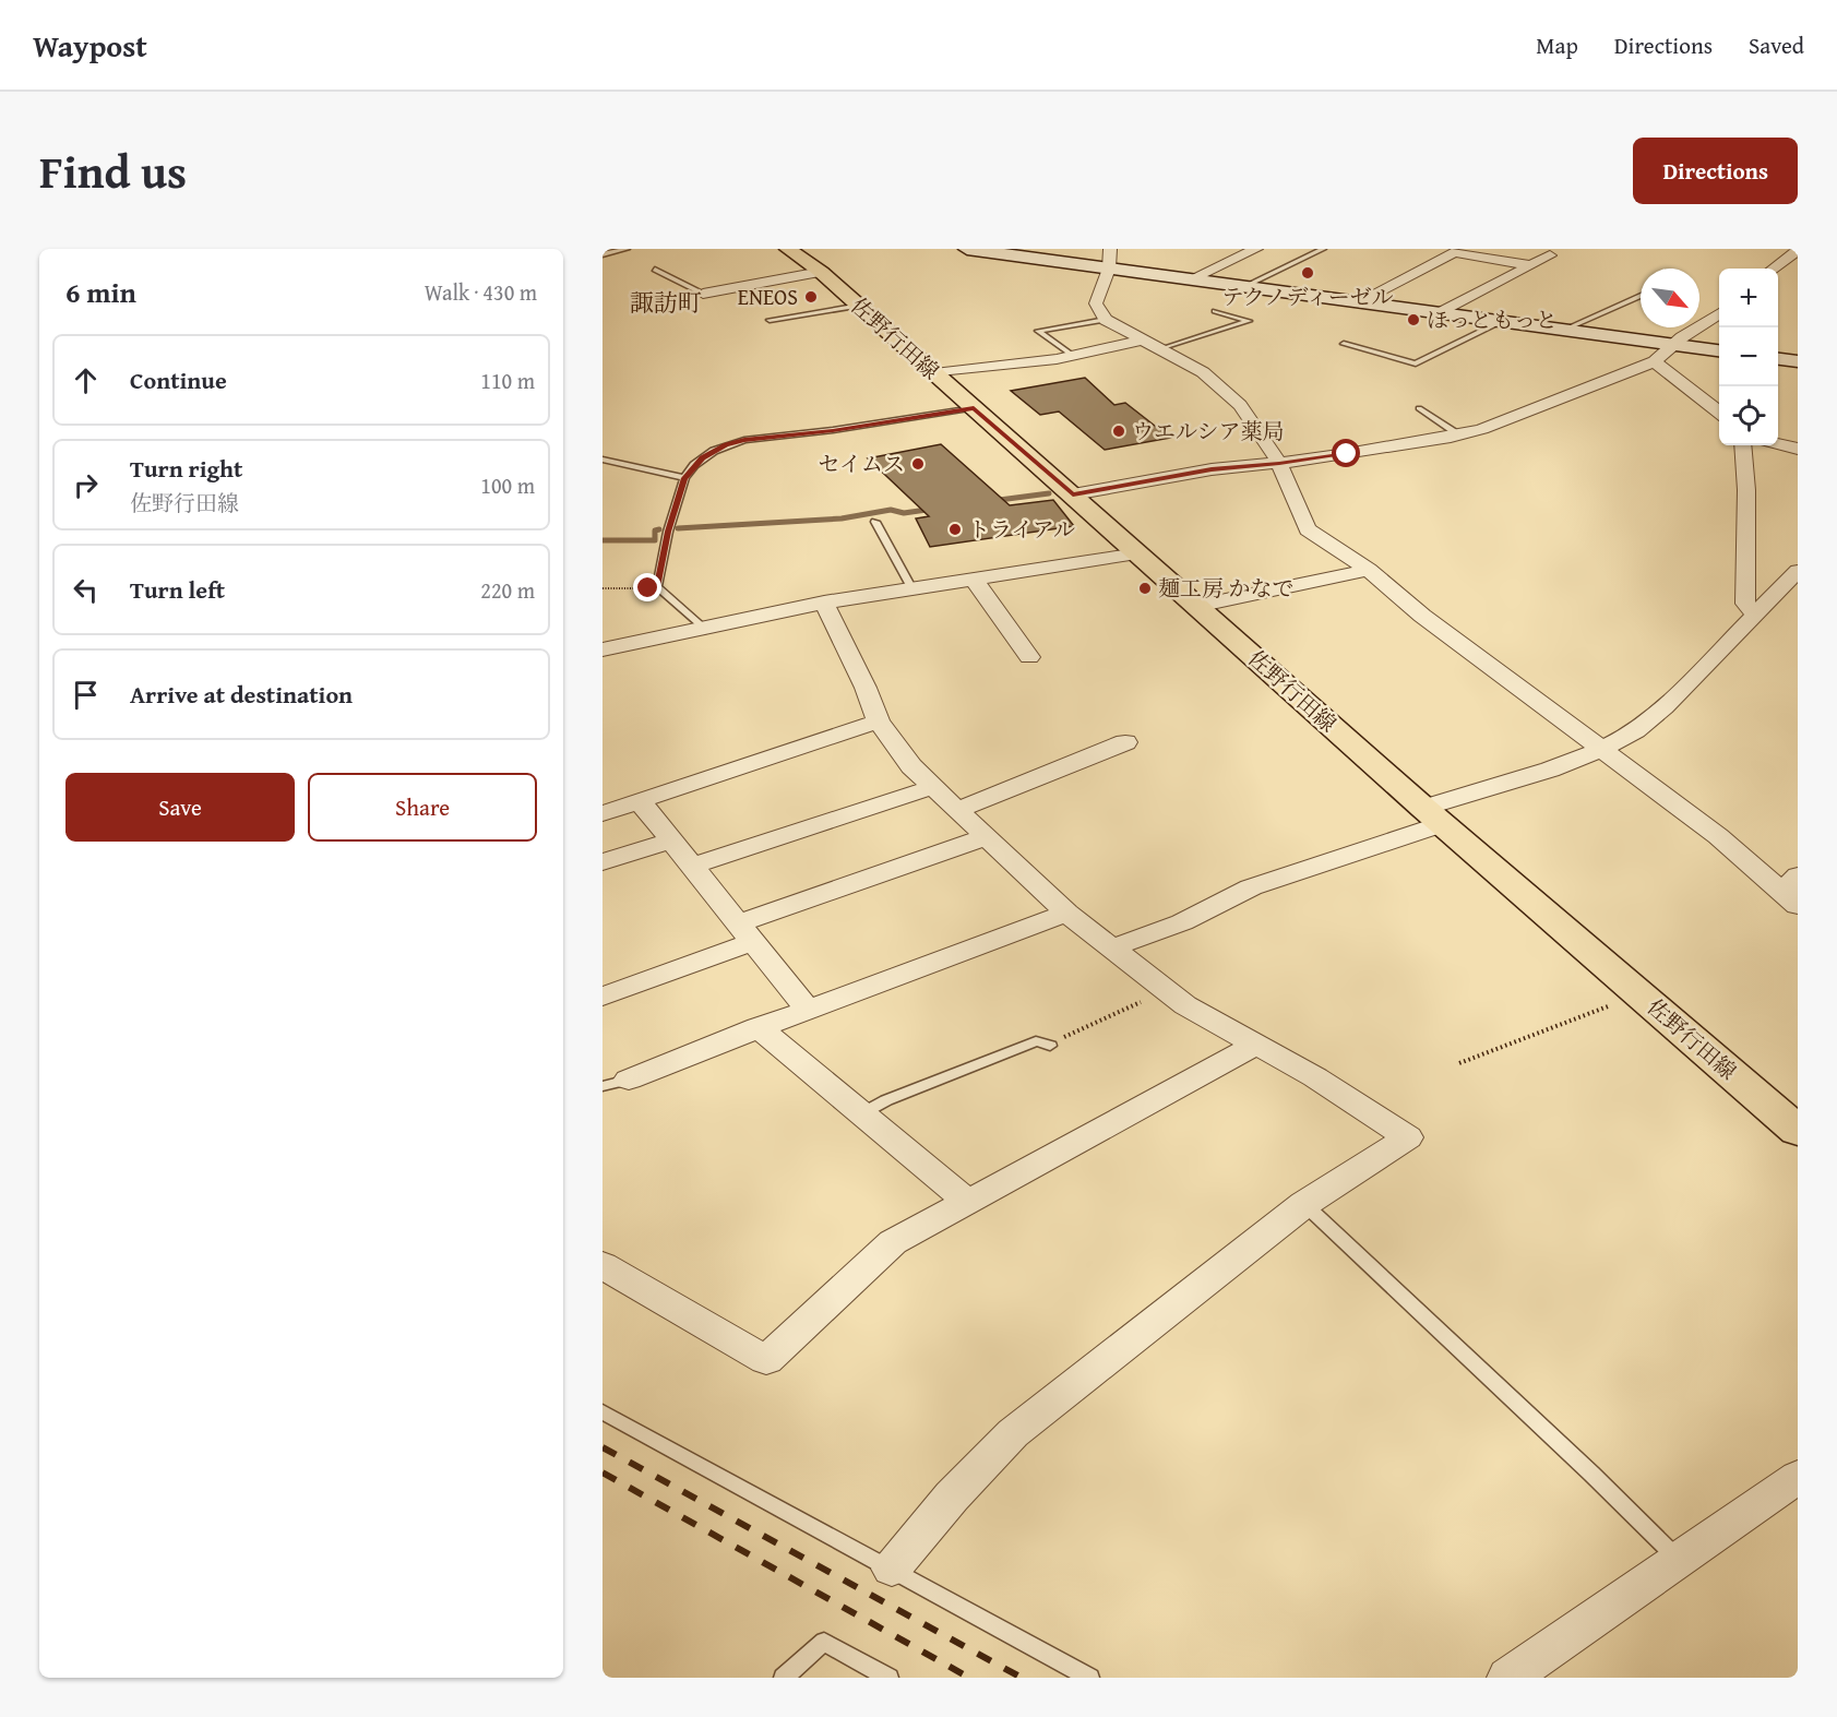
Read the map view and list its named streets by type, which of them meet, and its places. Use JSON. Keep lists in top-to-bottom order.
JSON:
{
  "streets": {
    "main road": ["佐野行田線"]
  },
  "districts": ["諏訪町"],
  "places": [
    "テクノディーゼル",
    "ENEOS",
    "ほっともっと",
    "ウエルシア薬局",
    "セイムス",
    "トライアル",
    "麺工房 かなで"
  ],
  "north": "bottom right",
  "page": {
    "header": "Waypost",
    "nav": ["Map", "Directions", "Saved"],
    "title": "Find us",
    "buttons": [
      "Directions",
      ["Save", "Share"]
    ],
    "heading": ["6 min", "Walk · 430 m"],
    "map_buttons": ["+", "−"],
    "list": [
      ["Continue", "110 m"],
      ["Turn right", "佐野行田線", "100 m"],
      ["Turn left", "220 m"],
      "Arrive at destination"
    ]
  }
}
